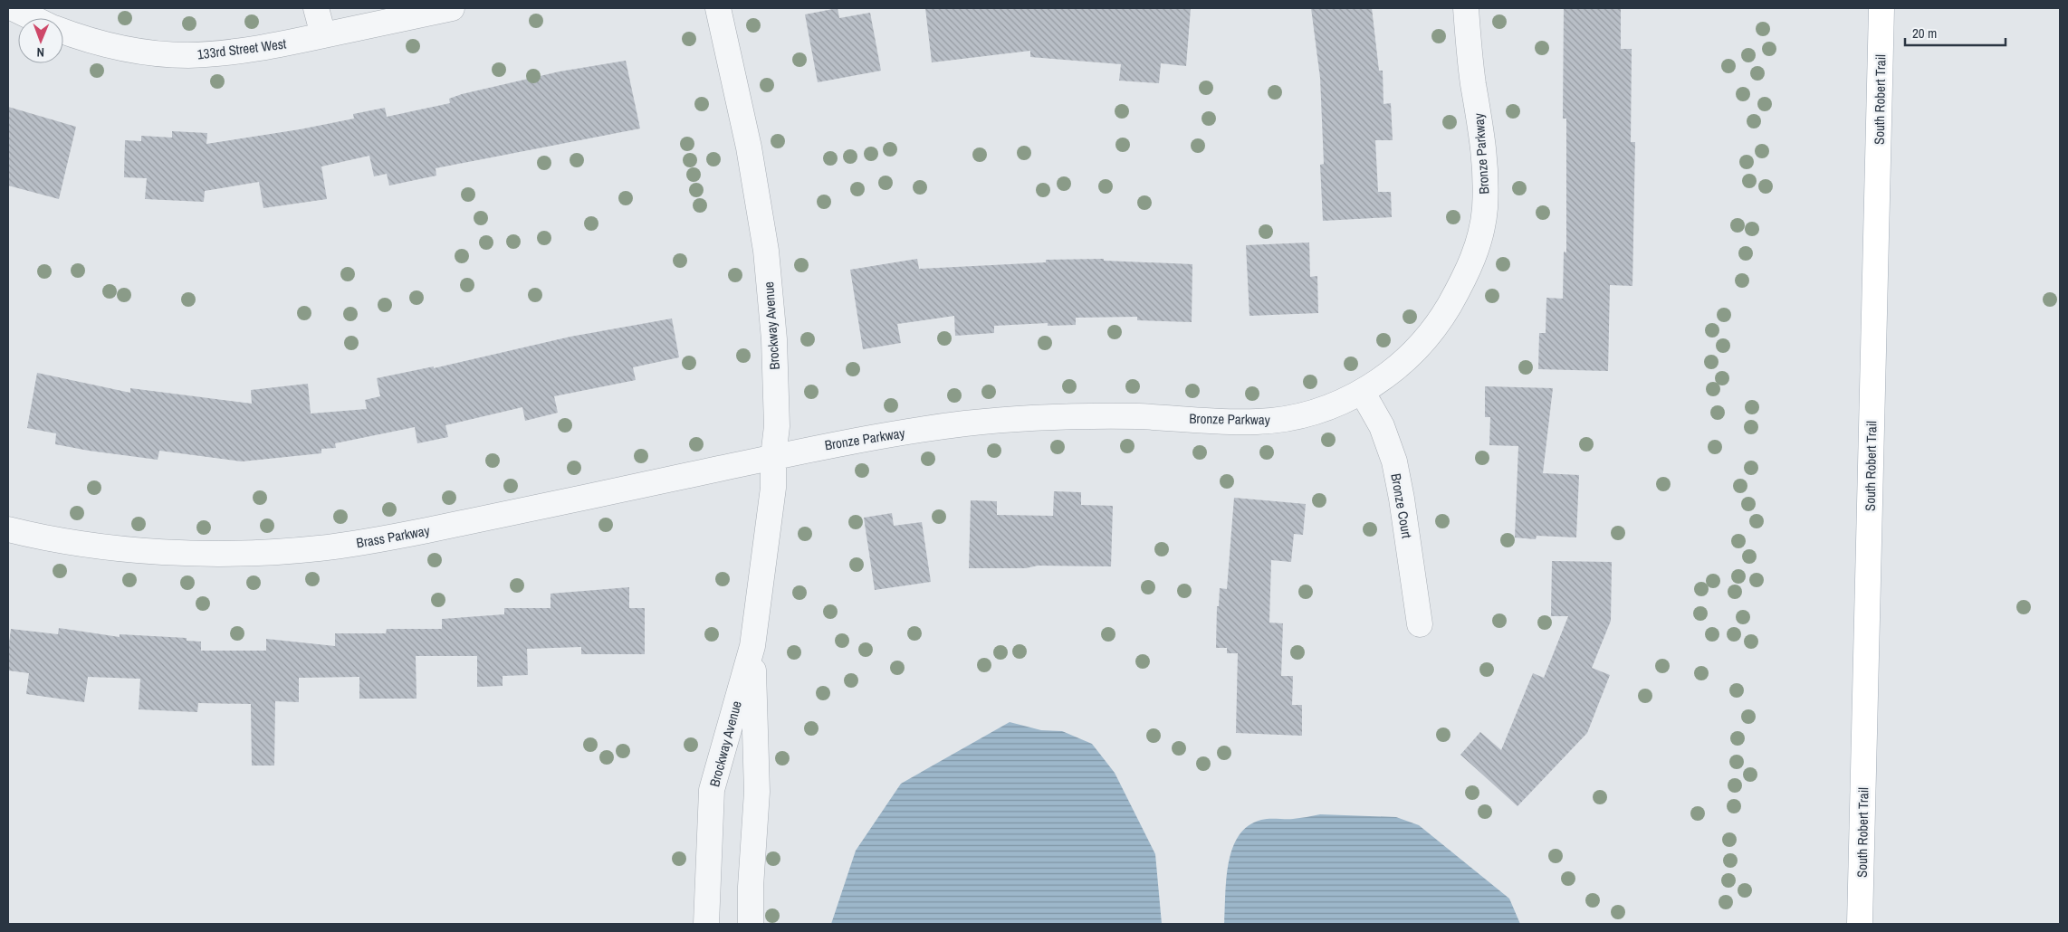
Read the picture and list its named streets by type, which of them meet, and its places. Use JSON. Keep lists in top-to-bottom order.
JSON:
{
  "streets": {
    "main road": ["South Robert Trail"],
    "street": [
      "133rd Street West",
      "Bronze Parkway",
      "Brockway Avenue",
      "Bronze Court",
      "Brass Parkway"
    ]
  },
  "crossings": [
    ["Bronze Parkway", "Brockway Avenue"],
    ["Bronze Parkway", "Bronze Court"],
    ["Bronze Parkway", "Brass Parkway"],
    ["Brockway Avenue", "Brass Parkway"]
  ],
  "scale_bar": "20 m",
  "north": "bottom"
}
